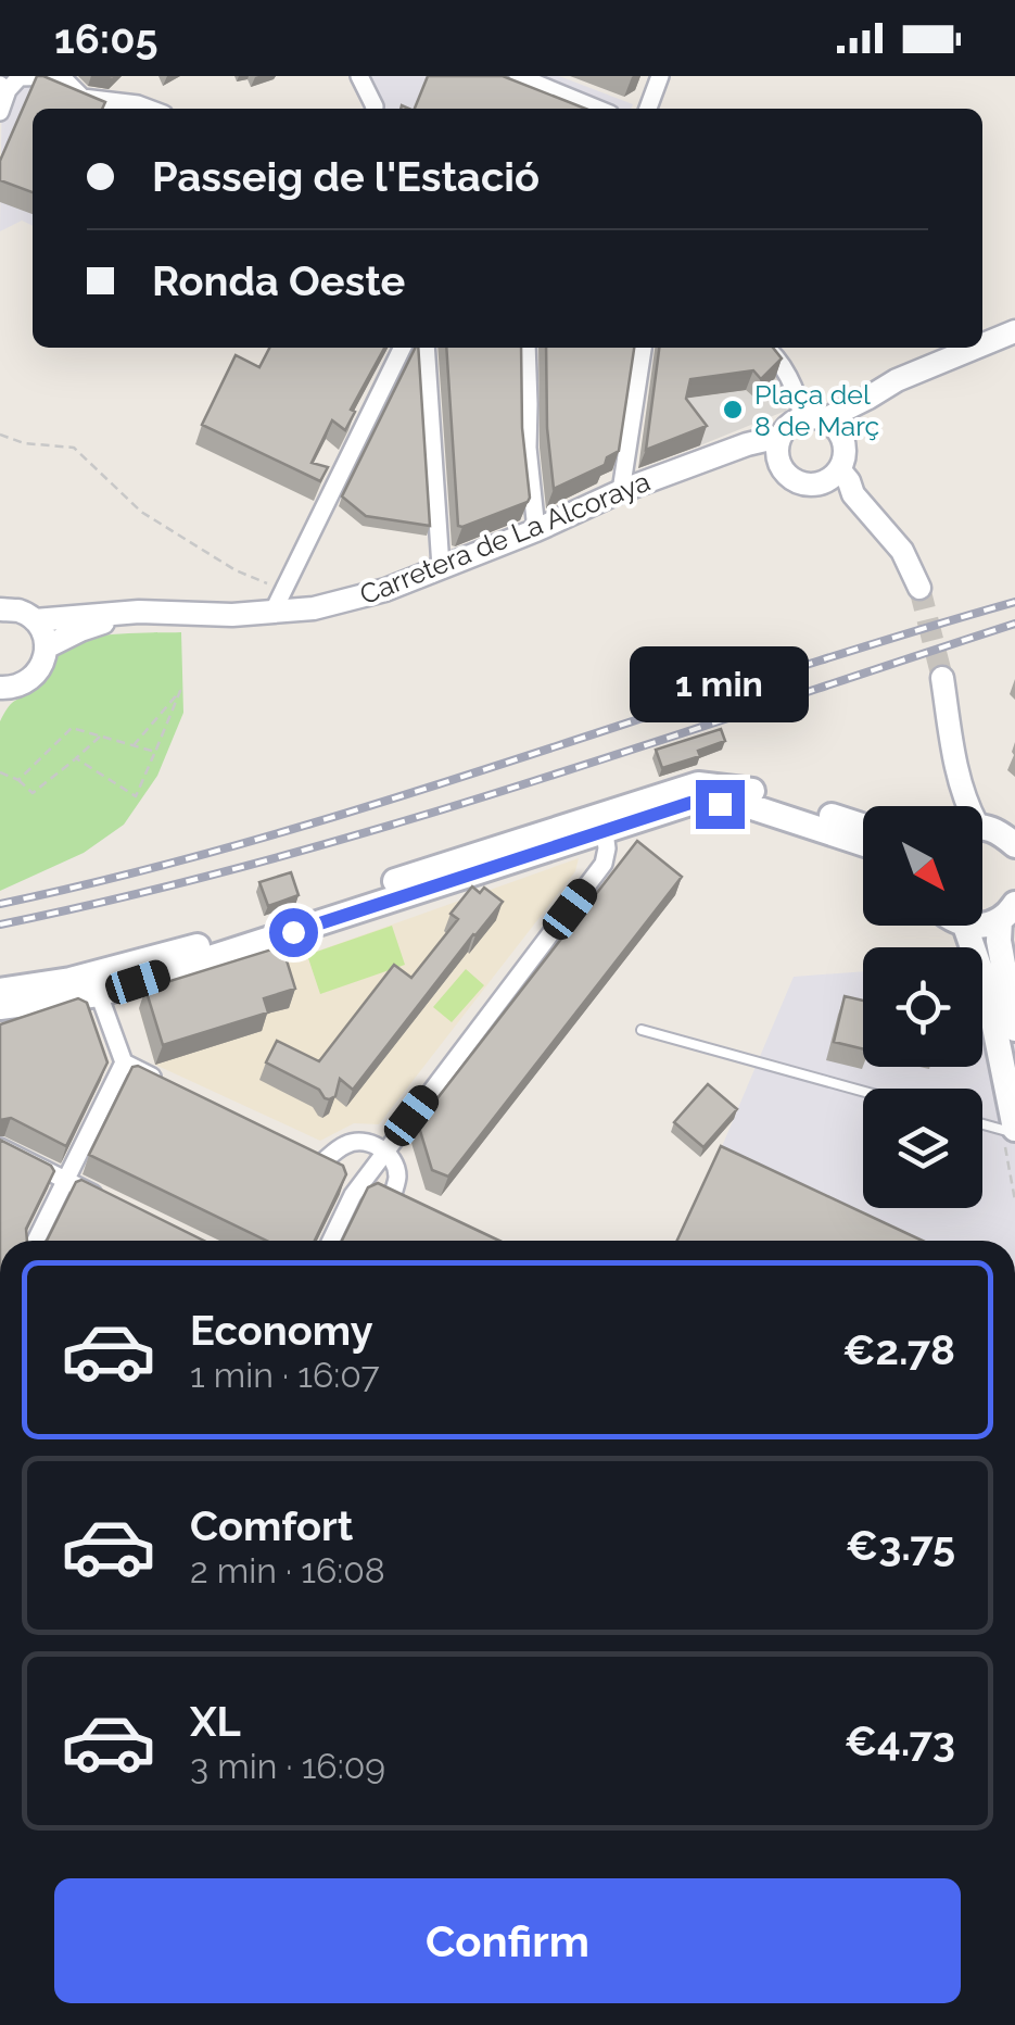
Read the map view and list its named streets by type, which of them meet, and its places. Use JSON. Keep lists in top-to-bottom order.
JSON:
{
  "streets": {
    "street": ["Carretera de La Alcoraya"]
  },
  "places": ["Plaça del 8 de Març"],
  "north": "bottom right",
  "page": {
    "status": "16:05",
    "banner": ["Passeig de l'Estació", "Ronda Oeste"],
    "bubble": "1 min",
    "list": [
      {
        "name": "Economy",
        "note": "1 min · 16:07",
        "value": "€2.78"
      },
      {
        "name": "Comfort",
        "note": "2 min · 16:08",
        "value": "€3.75"
      },
      {
        "name": "XL",
        "note": "3 min · 16:09",
        "value": "€4.73"
      }
    ],
    "buttons": "Confirm"
  }
}
